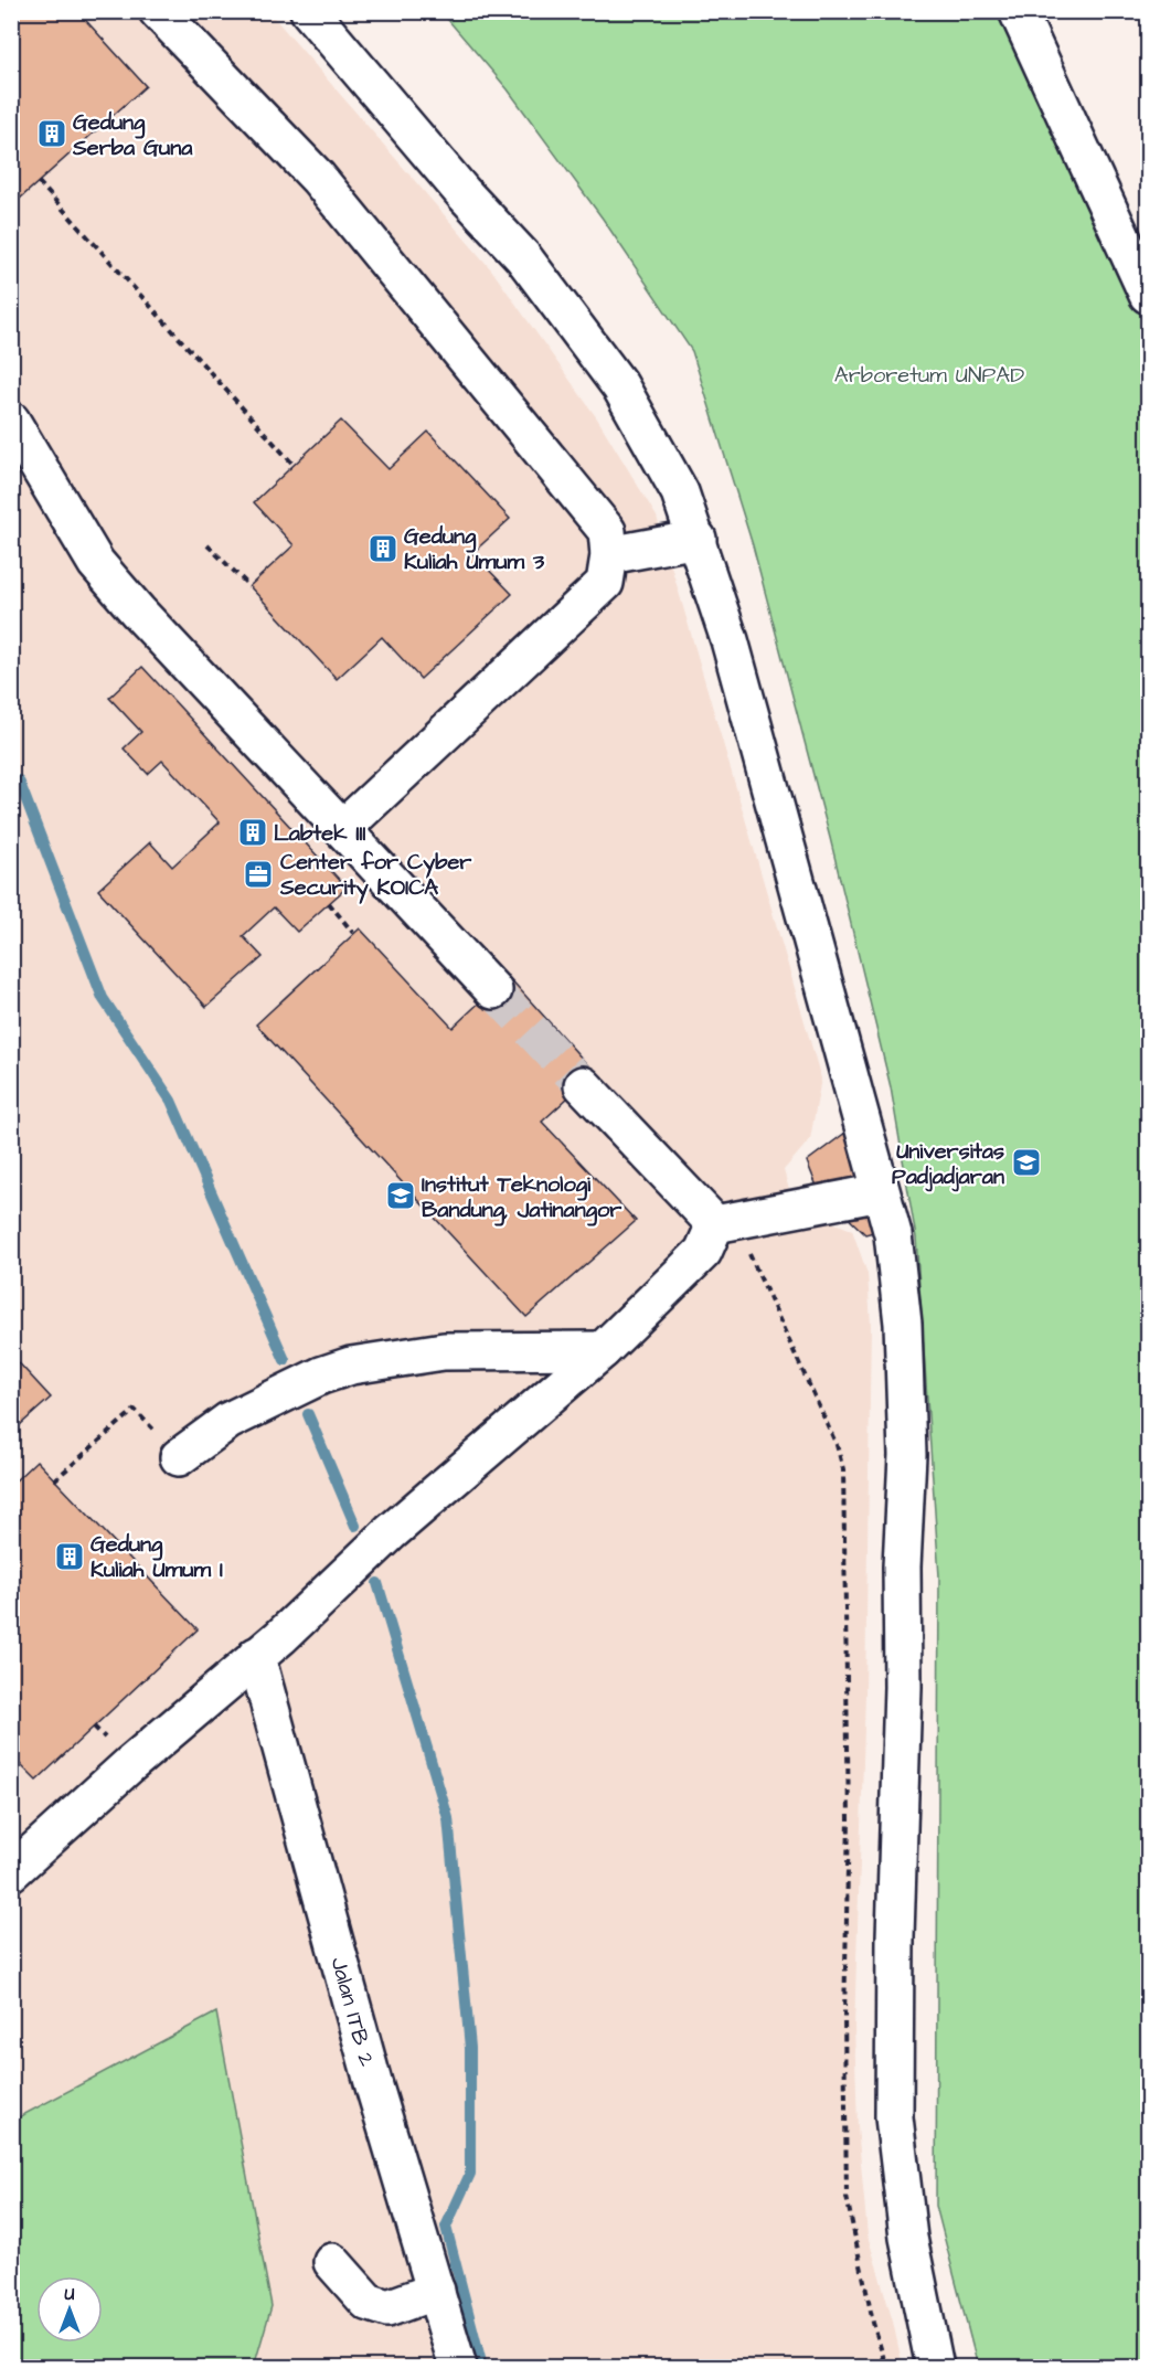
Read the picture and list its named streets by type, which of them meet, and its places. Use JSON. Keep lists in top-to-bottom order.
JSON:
{
  "streets": {
    "main road": ["Jalan ITB 2"]
  },
  "parks": ["Arboretum UNPAD"],
  "places": {
    "building": [
      "Gedung Serba Guna",
      "Gedung Kuliah Umum 3",
      "Labtek III",
      "Gedung Kuliah Umum I"
    ],
    "office": ["Center for Cyber Security KOICA"],
    "school or university": ["Universitas Padjadjaran", "Institut Teknologi Bandung, Jatinangor"]
  },
  "north": "top"
}
